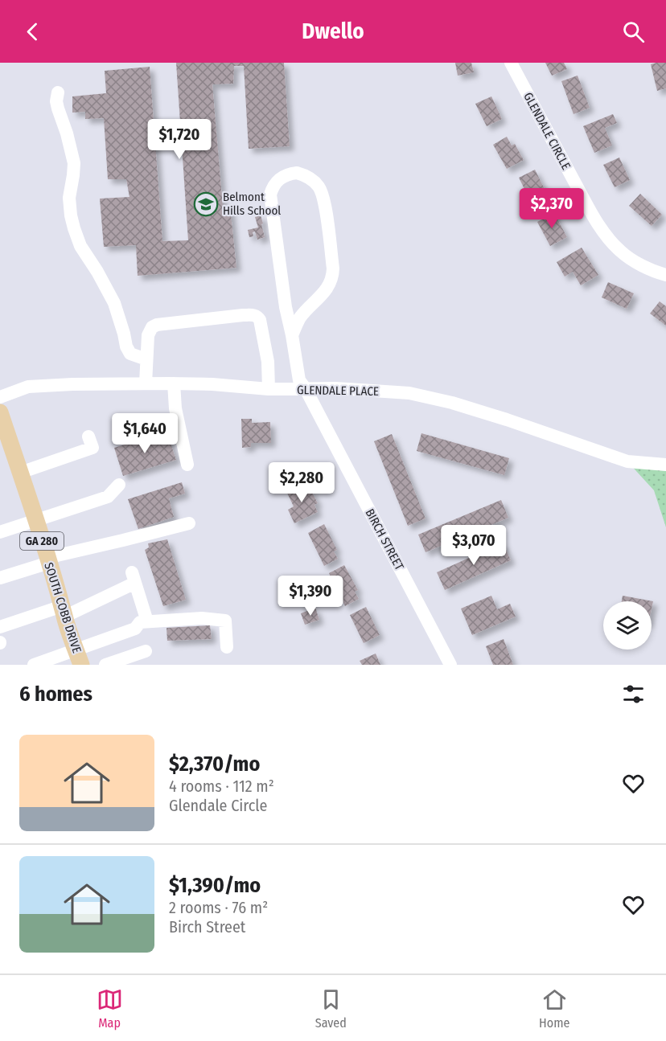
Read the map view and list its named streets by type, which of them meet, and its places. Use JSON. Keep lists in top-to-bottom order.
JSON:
{
  "streets": {
    "main road": ["GA 280", "SOUTH COBB DRIVE"],
    "street": ["GLENDALE CIRCLE", "GLENDALE PLACE", "BIRCH STREET"]
  },
  "crossings": [
    ["GLENDALE PLACE", "BIRCH STREET"]
  ],
  "places": {
    "school or university": ["Belmont Hills School"]
  },
  "page": {
    "header": "Dwello",
    "price": [
      "$1,720",
      "$2,370",
      "$1,640",
      "$2,280",
      "$3,070",
      "$1,390"
    ],
    "heading": "6 homes",
    "list": [
      {
        "name": "$2,370/mo",
        "note": "4 rooms · 112 m² · Glendale Circle"
      },
      {
        "name": "$1,390/mo",
        "note": "2 rooms · 76 m² · Birch Street"
      }
    ],
    "tabs": ["Map", "Saved", "Home"]
  }
}
